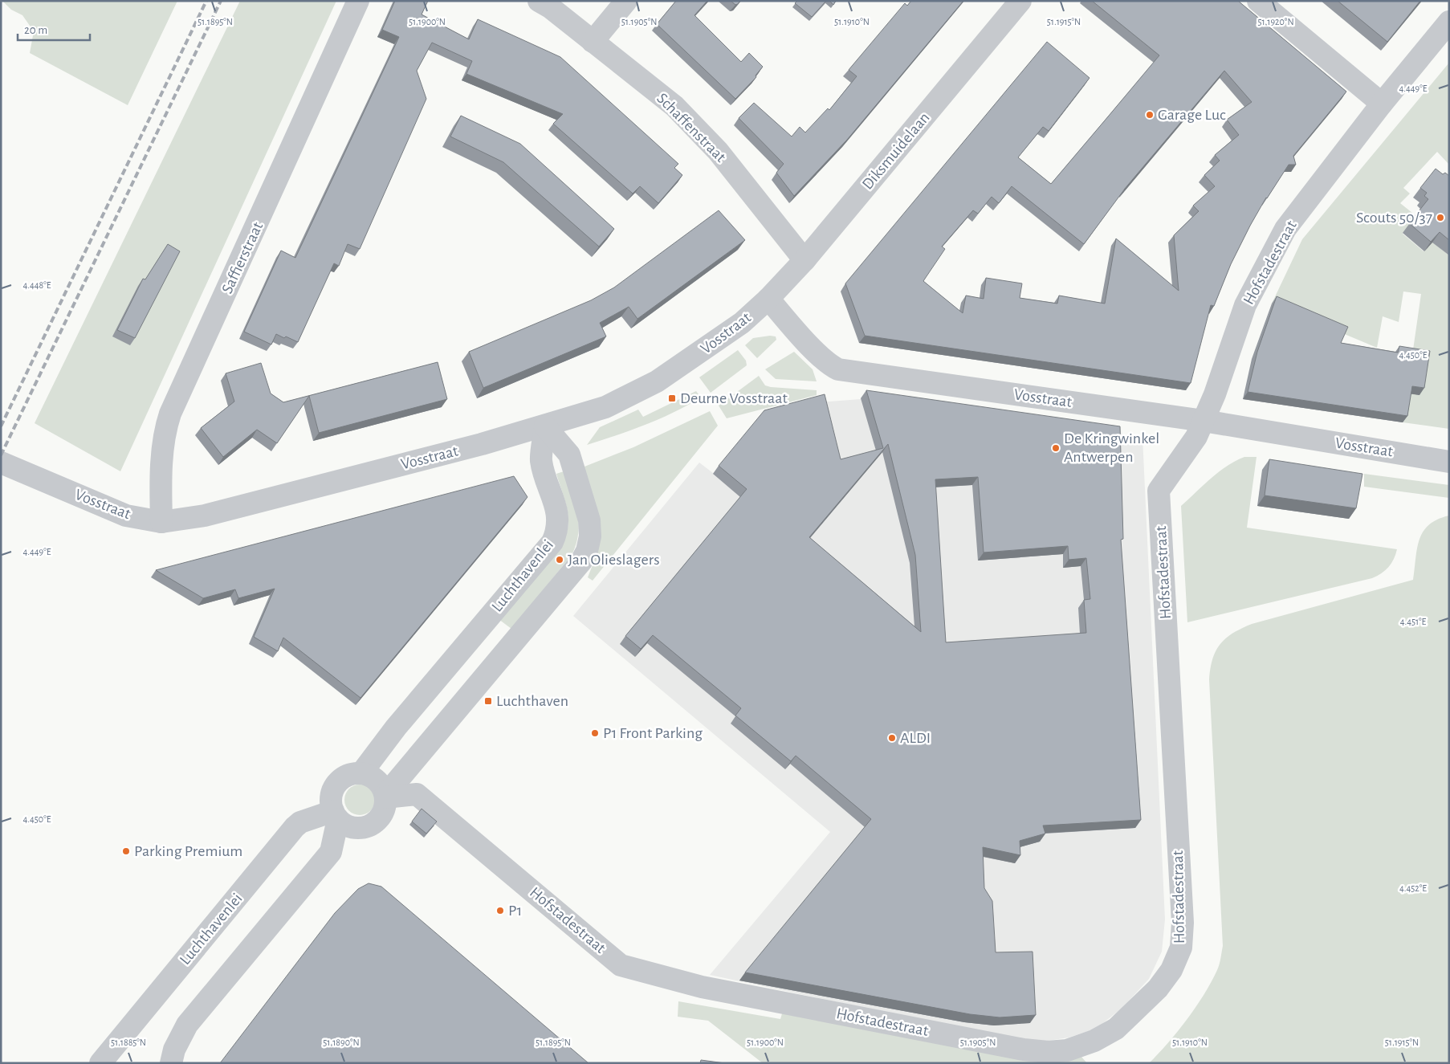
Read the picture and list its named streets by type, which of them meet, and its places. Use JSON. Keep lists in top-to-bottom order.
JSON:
{
  "streets": {
    "street": [
      "Schaffenstraat",
      "Diksmuidelaan",
      "Saffierstraat",
      "Hofstadestraat",
      "Vosstraat",
      "Luchthavenlei"
    ]
  },
  "crossings": [
    ["Schaffenstraat", "Diksmuidelaan"],
    ["Diksmuidelaan", "Vosstraat"],
    ["Saffierstraat", "Vosstraat"],
    ["Hofstadestraat", "Vosstraat"],
    ["Hofstadestraat", "Luchthavenlei"],
    ["Vosstraat", "Luchthavenlei"]
  ],
  "places": {
    "other": [
      "Garage Luc",
      "Scouts 50/37",
      "De Kringwinkel Antwerpen",
      "Jan Olieslagers",
      "P1 Front Parking",
      "ALDI",
      "Parking Premium",
      "P1"
    ],
    "transit": ["Deurne Vosstraat", "Luchthaven"]
  },
  "scale_bar": "20 m",
  "coordinates": [
    "51.1895°N",
    "51.1900°N",
    "51.1905°N",
    "51.1910°N",
    "51.1915°N",
    "51.1920°N",
    "4.449°E",
    "4.448°E",
    "4.450°E",
    "4.451°E",
    "4.452°E",
    "51.1885°N",
    "51.1890°N"
  ]
}
